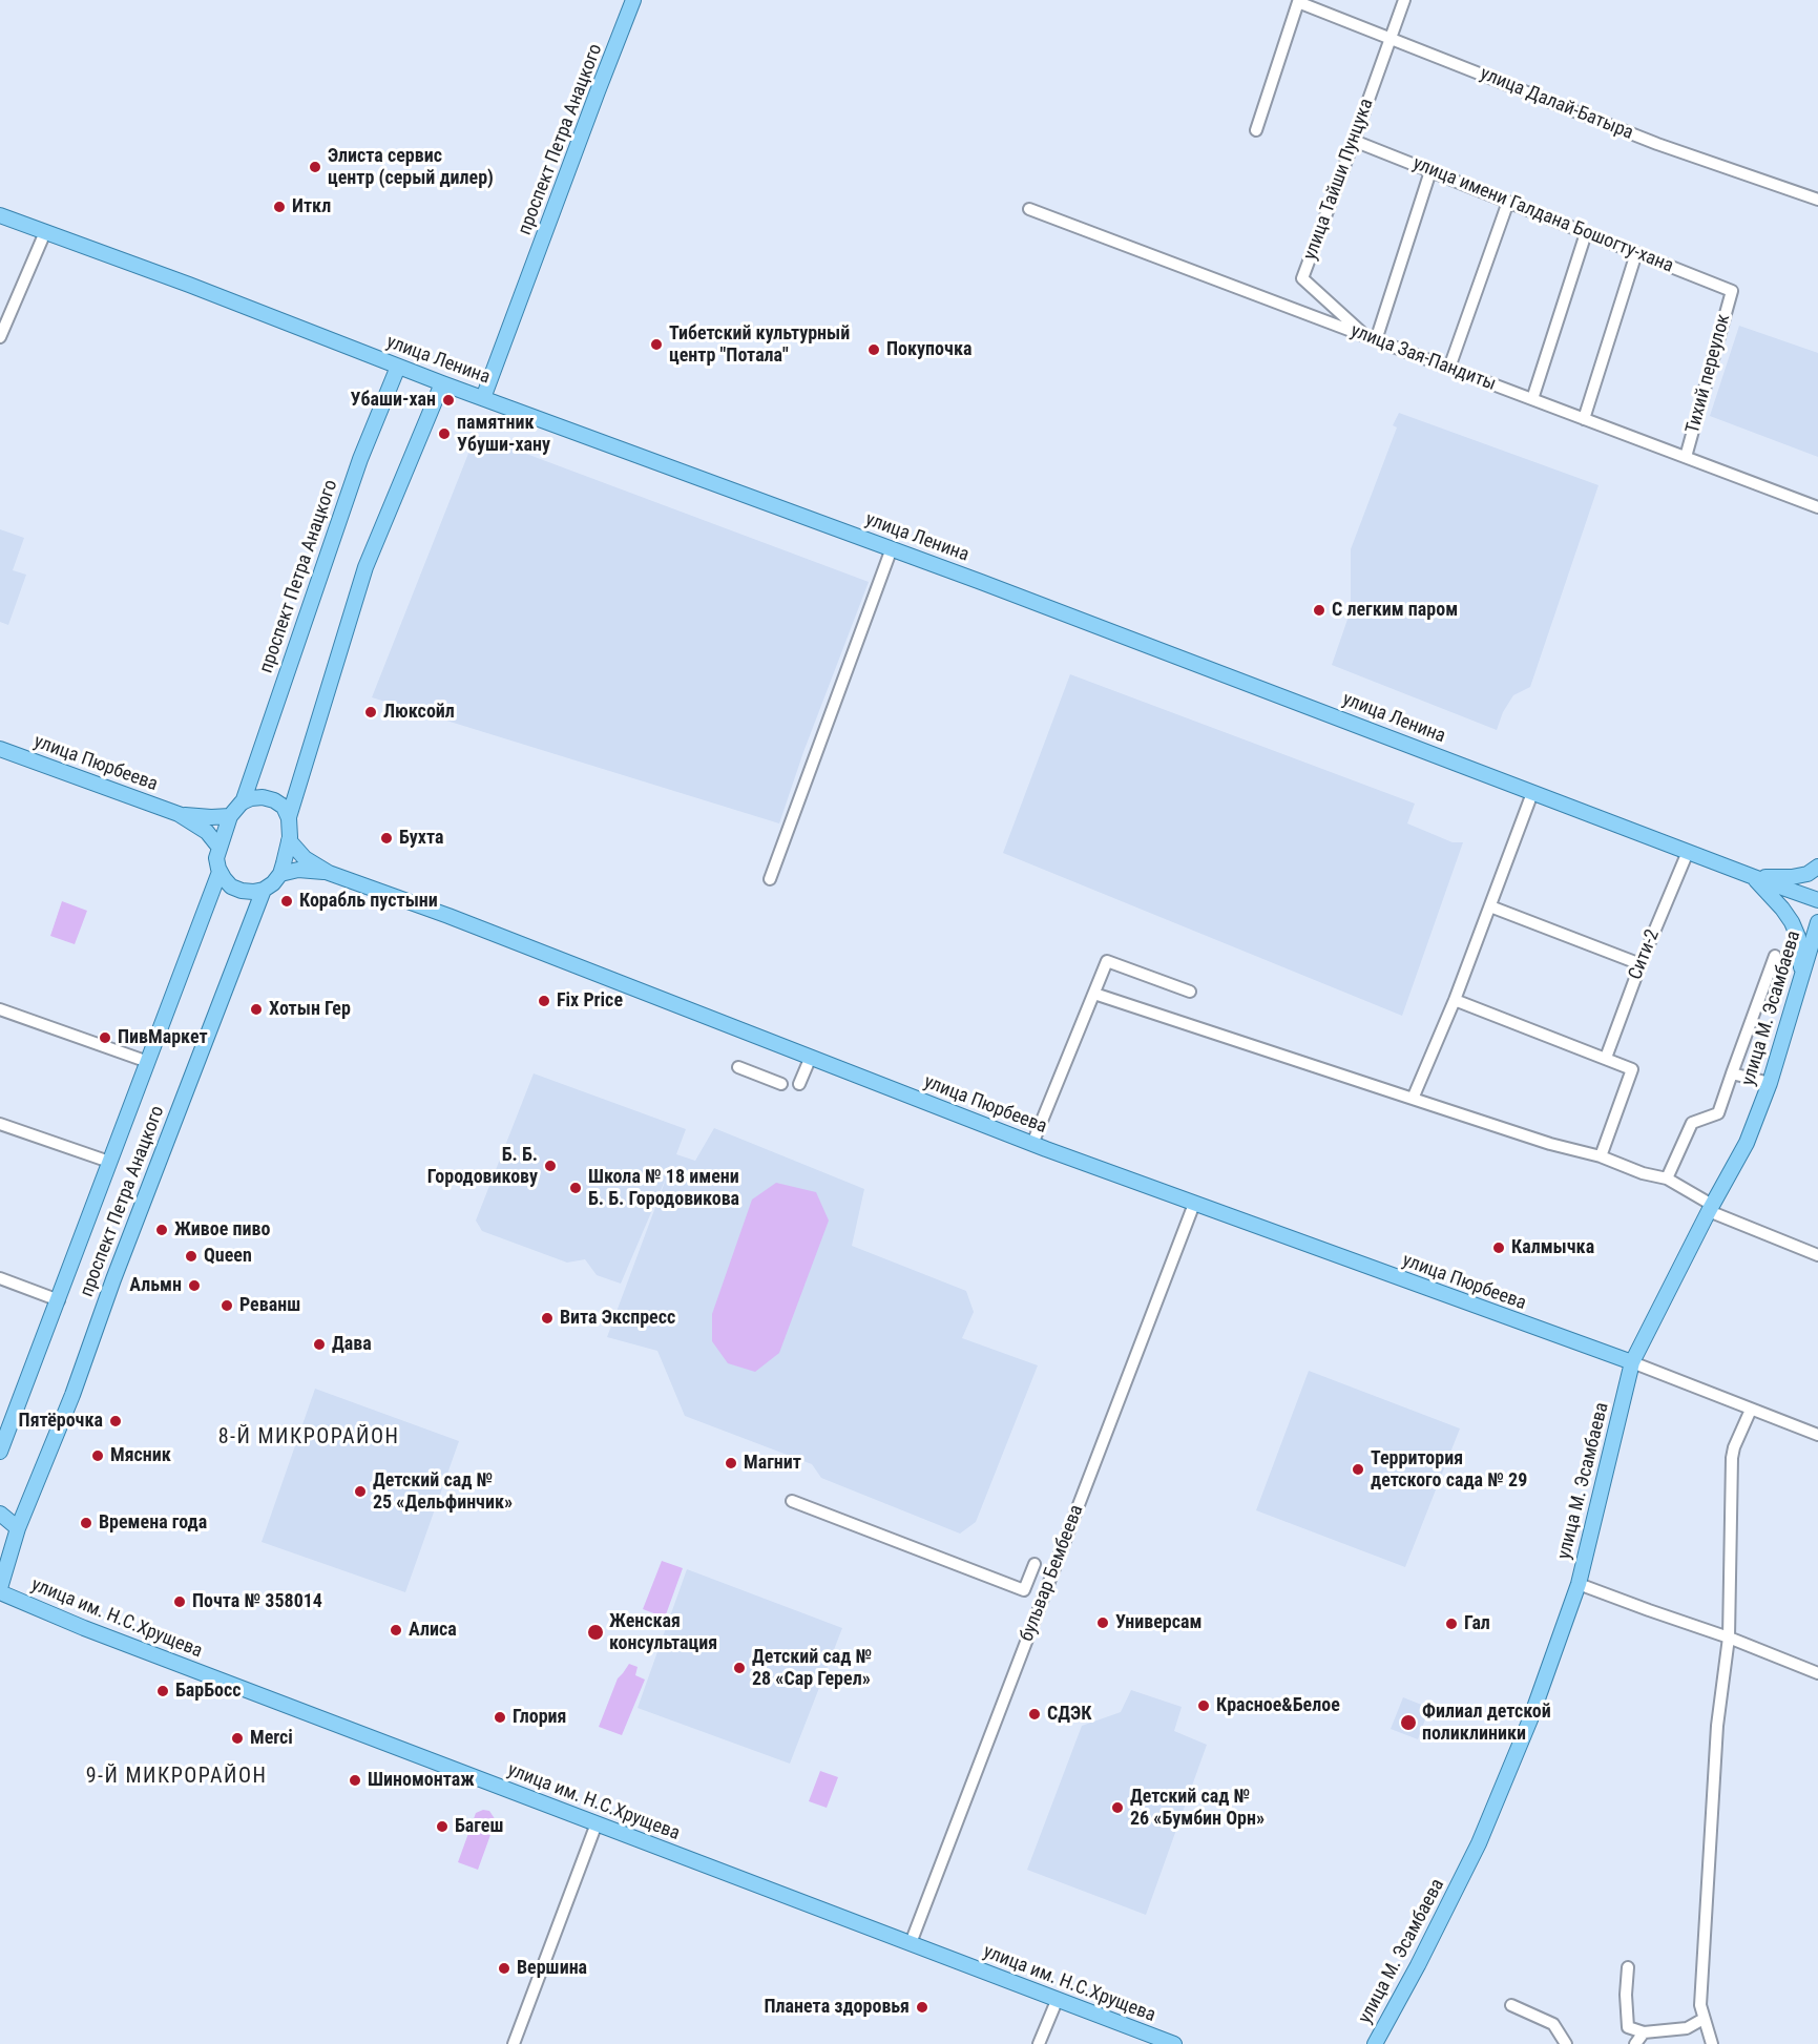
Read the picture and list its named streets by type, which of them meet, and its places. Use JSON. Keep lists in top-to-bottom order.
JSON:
{
  "streets": {
    "main road": [
      "проспект Петра Анацкого",
      "улица Ленина",
      "улица Пюрбеева",
      "улица М. Эсамбаева",
      "улица им. Н.С.Хрущева"
    ],
    "street": [
      "улица Далай-Батыра",
      "улица Тайши Пунцука",
      "улица имени Галдана Бошогту-хана",
      "улица Зая-Пандиты",
      "Тихий переулок",
      "Сити-2",
      "бульвар Бембеева"
    ]
  },
  "crossings": [
    ["улица Далай-Батыра", "улица Тайши Пунцука"],
    ["проспект Петра Анацкого", "улица Ленина"],
    ["проспект Петра Анацкого", "улица им. Н.С.Хрущева"],
    ["улица Тайши Пунцука", "улица имени Галдана Бошогту-хана"],
    ["улица Тайши Пунцука", "улица Зая-Пандиты"],
    ["улица имени Галдана Бошогту-хана", "Тихий переулок"],
    ["улица Зая-Пандиты", "Тихий переулок"],
    ["улица Ленина", "Сити-2"],
    ["улица Пюрбеева", "улица М. Эсамбаева"],
    ["улица Пюрбеева", "бульвар Бембеева"],
    ["бульвар Бембеева", "улица им. Н.С.Хрущева"]
  ],
  "districts": ["8-Й МИКРОРАЙОН", "9-Й МИКРОРАЙОН"],
  "places": [
    "Элиста сервис центр (серый дилер)",
    "Иткл",
    "Тибетский культурный центр \"Потала\"",
    "Покупочка",
    "Убаши-хан",
    "памятник Убуши-хану",
    "С легким паром",
    "Люксойл",
    "Бухта",
    "Корабль пустыни",
    "Fix Price",
    "Хотын Гер",
    "ПивМаркет",
    "Б. Б. Городовикову",
    "Школа № 18 имени Б. Б. Городовикова",
    "Живое пиво",
    "Калмычка",
    "Queen",
    "Альмн",
    "Реванш",
    "Вита Экспресс",
    "Дава",
    "Пятёрочка",
    "Мясник",
    "Магнит",
    "Территория детского сада № 29",
    "Детский сад № 25 «Дельфинчик»",
    "Времена года",
    "Почта № 358014",
    "Универсам",
    "Гал",
    "Алиса",
    "Женская консультация",
    "Детский сад № 28 «Сар Герел»",
    "БарБосс",
    "Красное&Белое",
    "СДЭК",
    "Глория",
    "Филиал детской поликлиники",
    "Merci",
    "Шиномонтаж",
    "Детский сад № 26 «Бумбин Орн»",
    "Багеш",
    "Вершина",
    "Планета здоровья"
  ]
}
